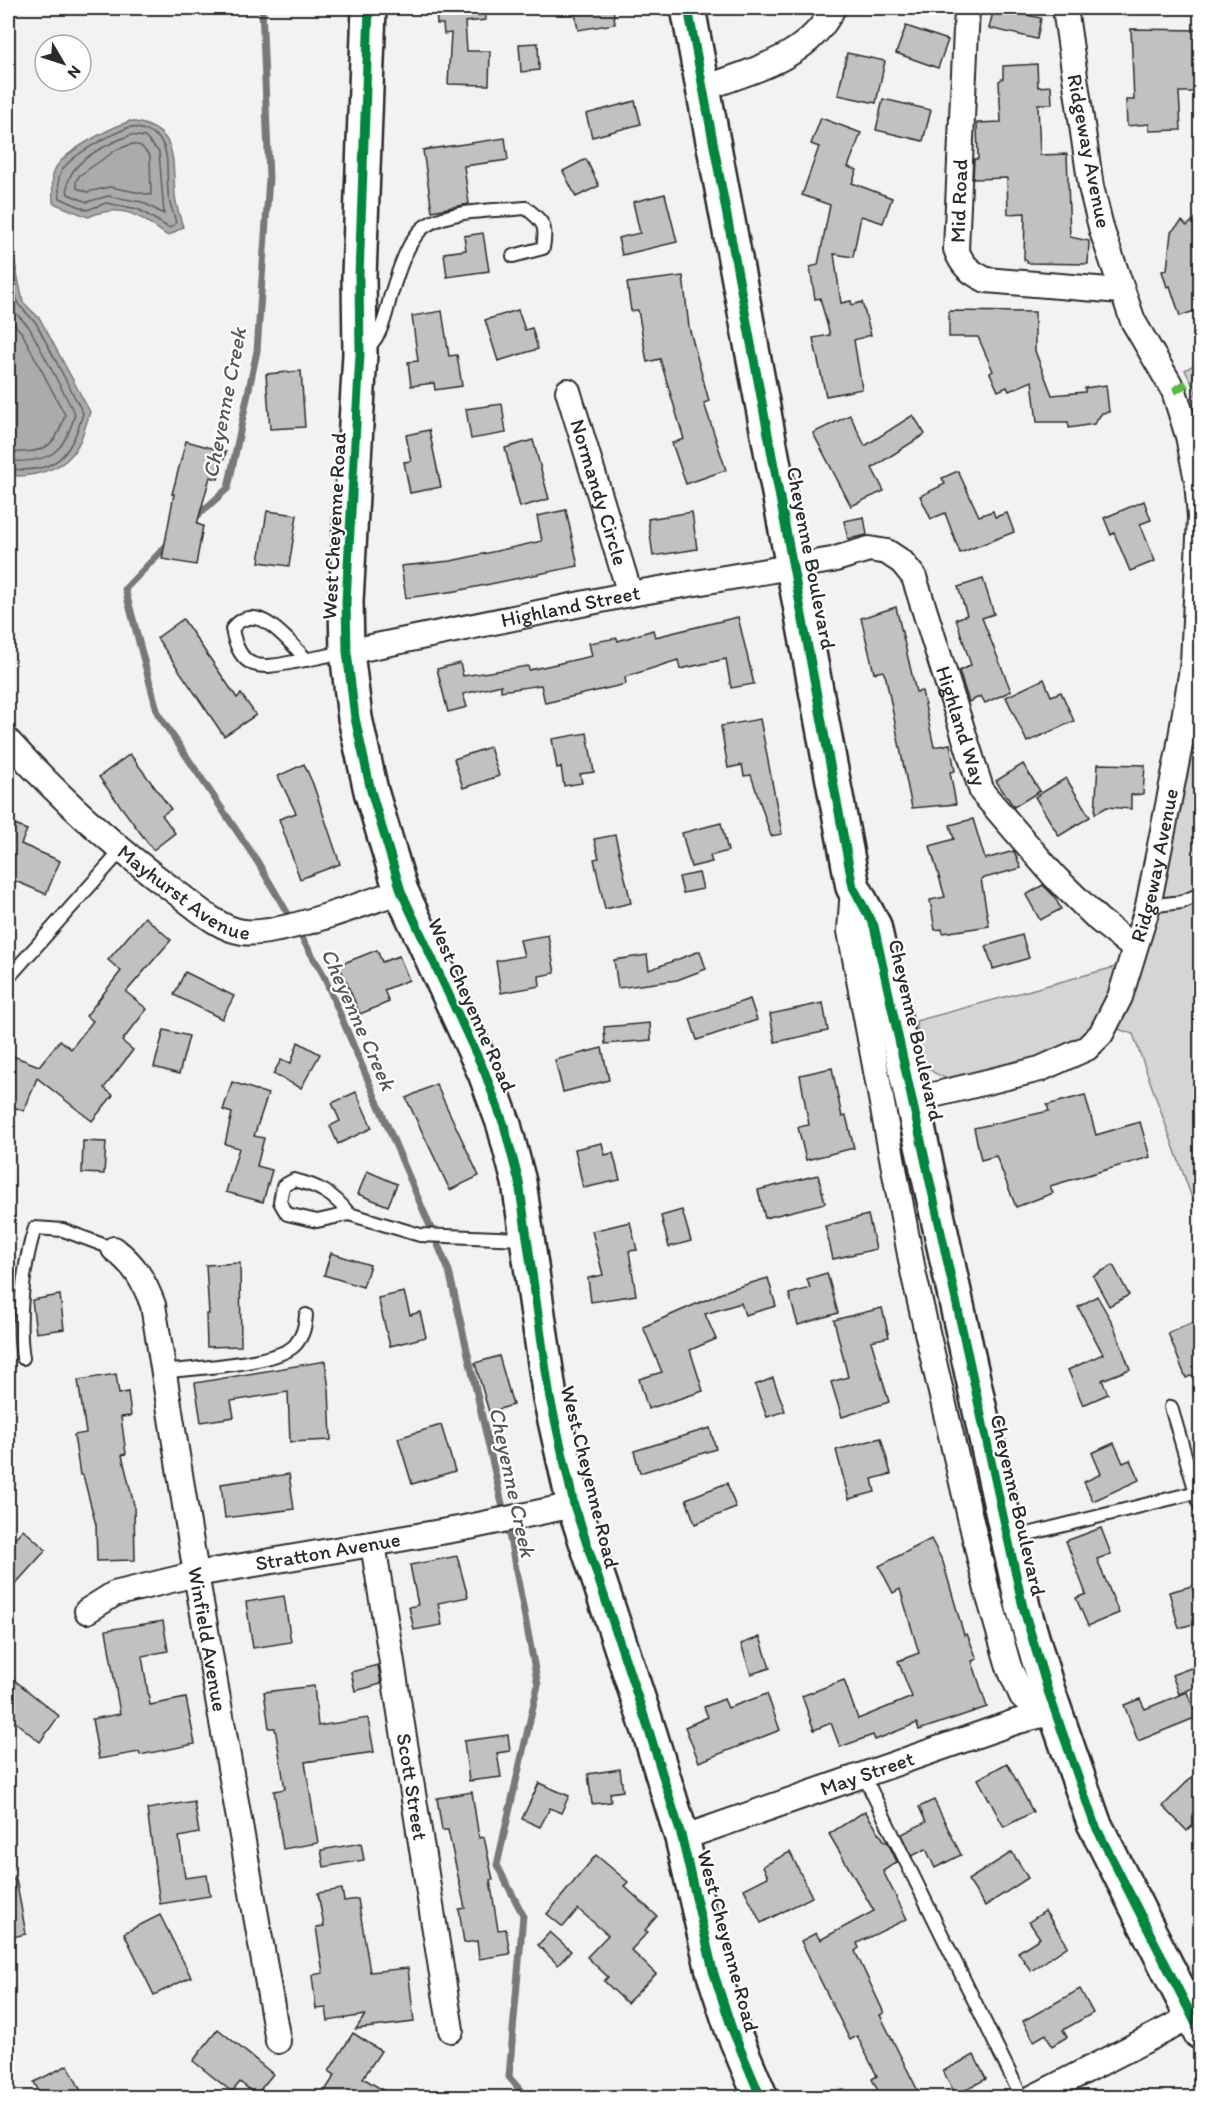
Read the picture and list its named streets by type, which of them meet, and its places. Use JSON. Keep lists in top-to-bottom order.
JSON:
{
  "streets": {
    "street": [
      "Ridgeway Avenue",
      "Mid Road",
      "Normandy Circle",
      "West Cheyenne Road",
      "Cheyenne Boulevard",
      "Highland Street",
      "Highland Way",
      "Mayhurst Avenue",
      "Stratton Avenue",
      "Winfield Avenue",
      "May Street",
      "Scott Street"
    ]
  },
  "crossings": [
    ["Ridgeway Avenue", "Mid Road"],
    ["Ridgeway Avenue", "Cheyenne Boulevard"],
    ["Ridgeway Avenue", "Highland Way"],
    ["Normandy Circle", "Highland Street"],
    ["West Cheyenne Road", "Highland Street"],
    ["West Cheyenne Road", "Mayhurst Avenue"],
    ["West Cheyenne Road", "Stratton Avenue"],
    ["West Cheyenne Road", "May Street"],
    ["Cheyenne Boulevard", "Highland Street"],
    ["Cheyenne Boulevard", "Highland Way"],
    ["Cheyenne Boulevard", "May Street"],
    ["Highland Street", "Highland Way"],
    ["Stratton Avenue", "Winfield Avenue"],
    ["Stratton Avenue", "Scott Street"]
  ],
  "water": ["Cheyenne Creek"],
  "north": "bottom right"
}
